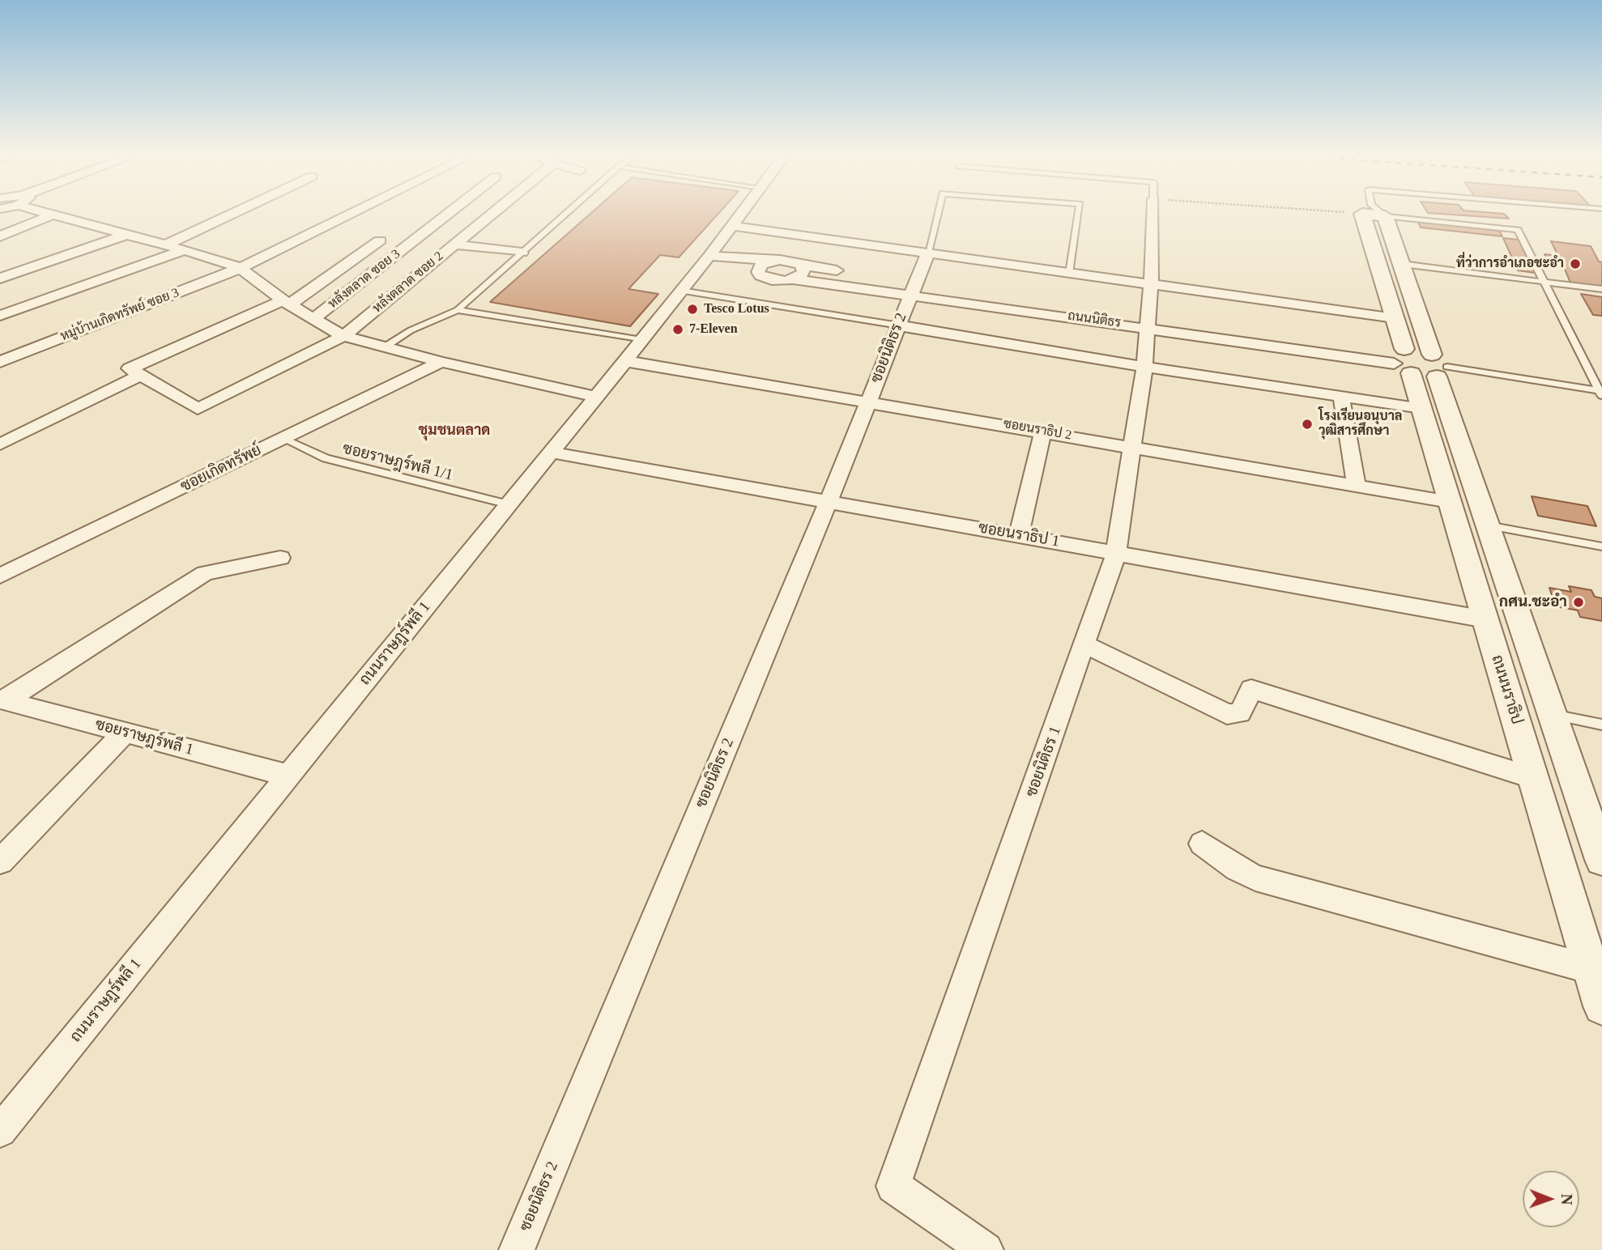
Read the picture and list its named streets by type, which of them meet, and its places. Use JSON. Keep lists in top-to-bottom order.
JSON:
{
  "streets": {
    "street": [
      "หลังตลาด ซอย 3",
      "หลังตลาด ซอย 2",
      "หมู่บ้านเกิดทรัพย์ ซอย 3",
      "ถนนนิติธร",
      "ซอยนิติธร 2",
      "ซอยนราธิป 2",
      "ซอยเกิดทรัพย์",
      "ซอยนราธิป 1",
      "ถนนราษฎร์พลี 1",
      "ถนนนราธิป",
      "ซอยราษฎร์พลี 1",
      "ซอยนิติธร 1"
    ],
    "lane": ["ซอยราษฎร์พลี 1/1"]
  },
  "crossings": [
    ["ถนนนิติธร", "ซอยนิติธร 2"],
    ["ถนนนิติธร", "ถนนราษฎร์พลี 1"],
    ["ถนนนิติธร", "ถนนนราธิป"],
    ["ถนนนิติธร", "ซอยนิติธร 1"],
    ["ซอยนิติธร 2", "ซอยนราธิป 2"],
    ["ซอยนิติธร 2", "ซอยนราธิป 1"],
    ["ซอยนราธิป 2", "ถนนราษฎร์พลี 1"],
    ["ซอยนราธิป 2", "ถนนนราธิป"],
    ["ซอยนราธิป 2", "ซอยนิติธร 1"],
    ["ซอยราษฎร์พลี 1/1", "ซอยเกิดทรัพย์"],
    ["ซอยราษฎร์พลี 1/1", "ถนนราษฎร์พลี 1"],
    ["ซอยนราธิป 1", "ถนนราษฎร์พลี 1"],
    ["ซอยนราธิป 1", "ถนนนราธิป"],
    ["ซอยนราธิป 1", "ซอยนิติธร 1"],
    ["ถนนราษฎร์พลี 1", "ซอยราษฎร์พลี 1"]
  ],
  "districts": ["ชุมชนตลาด"],
  "places": [
    "ที่ว่าการอำเภอชะอำ",
    "Tesco Lotus",
    "7-Eleven",
    "โรงเรียนอนุบาล วุฒิสารศึกษา",
    "กศน.ชะอำ"
  ],
  "north": "right"
}
